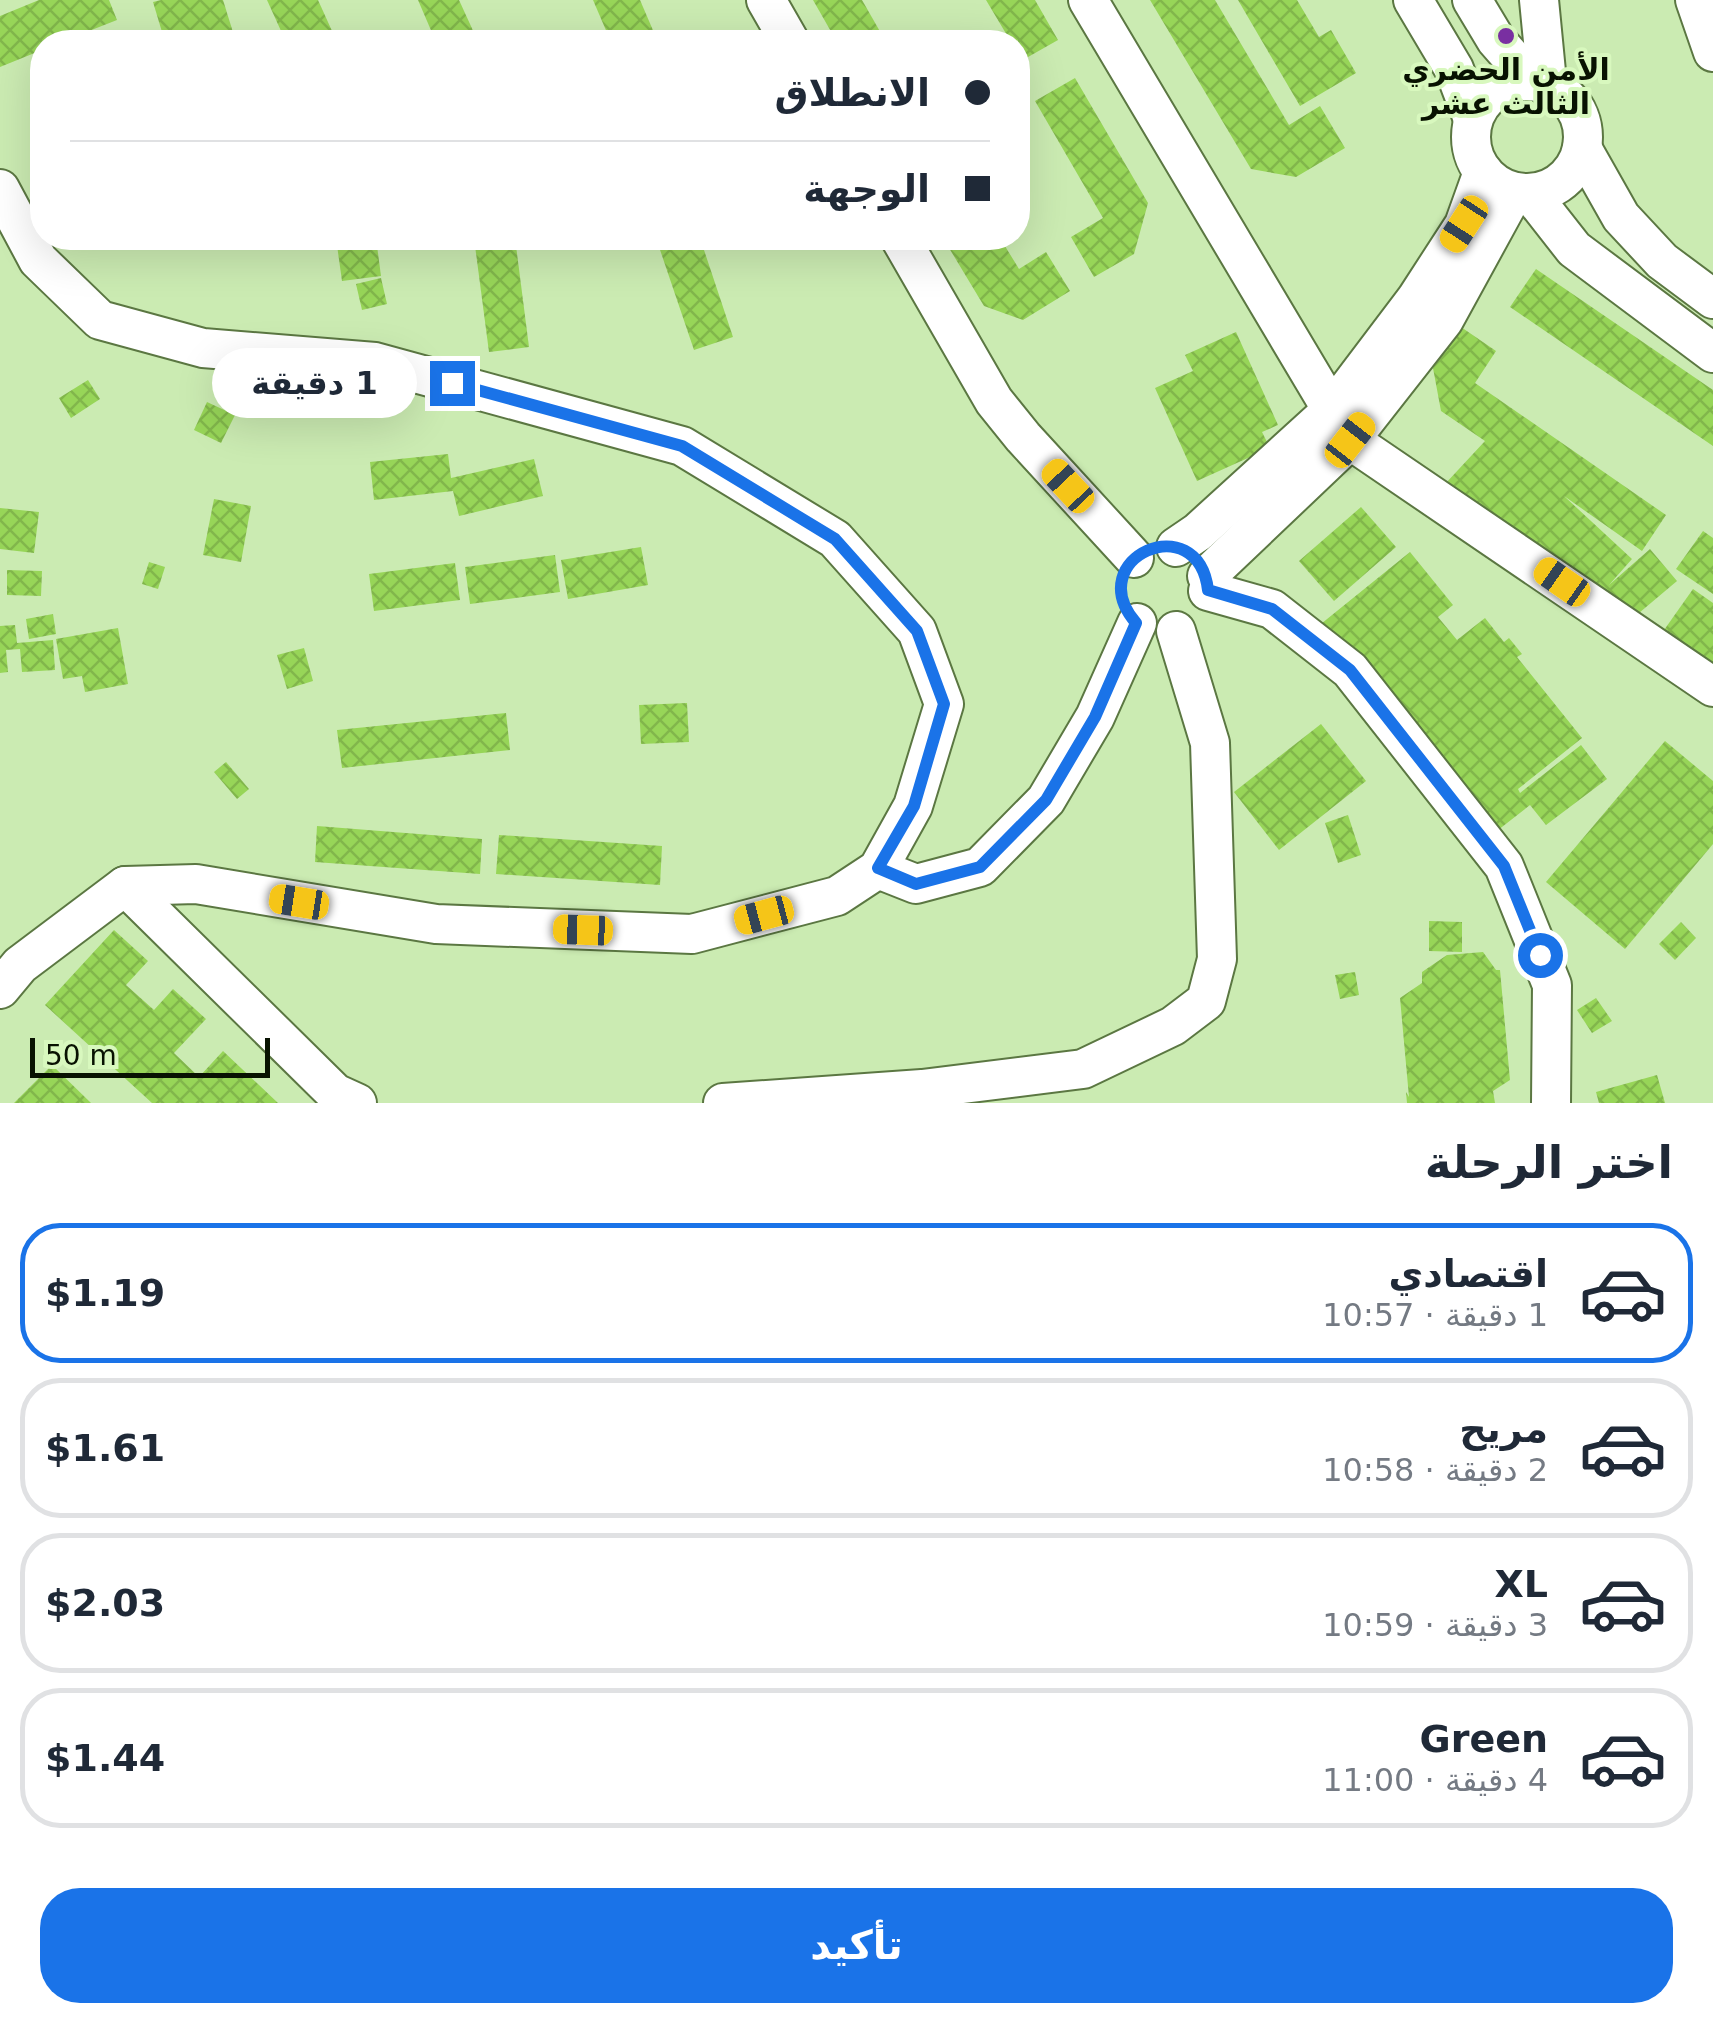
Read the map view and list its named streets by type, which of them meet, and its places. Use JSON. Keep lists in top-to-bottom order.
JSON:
{
  "places": ["الأمن الحضري الثالث عشر"],
  "scale_bar": "50 m",
  "page": {
    "banner": ["الانطلاق", "الوجهة"],
    "bubble": "1 دقيقة",
    "scale": "50 m",
    "heading": "اختر الرحلة",
    "list": [
      {
        "name": "اقتصادي",
        "note": "1 دقيقة · 10:57",
        "value": "$1.19"
      },
      {
        "name": "مريح",
        "note": "2 دقيقة · 10:58",
        "value": "$1.61"
      },
      {
        "name": "XL",
        "note": "3 دقيقة · 10:59",
        "value": "$2.03"
      },
      {
        "name": "Green",
        "note": "4 دقيقة · 11:00",
        "value": "$1.44"
      }
    ],
    "buttons": "تأكيد"
  }
}
